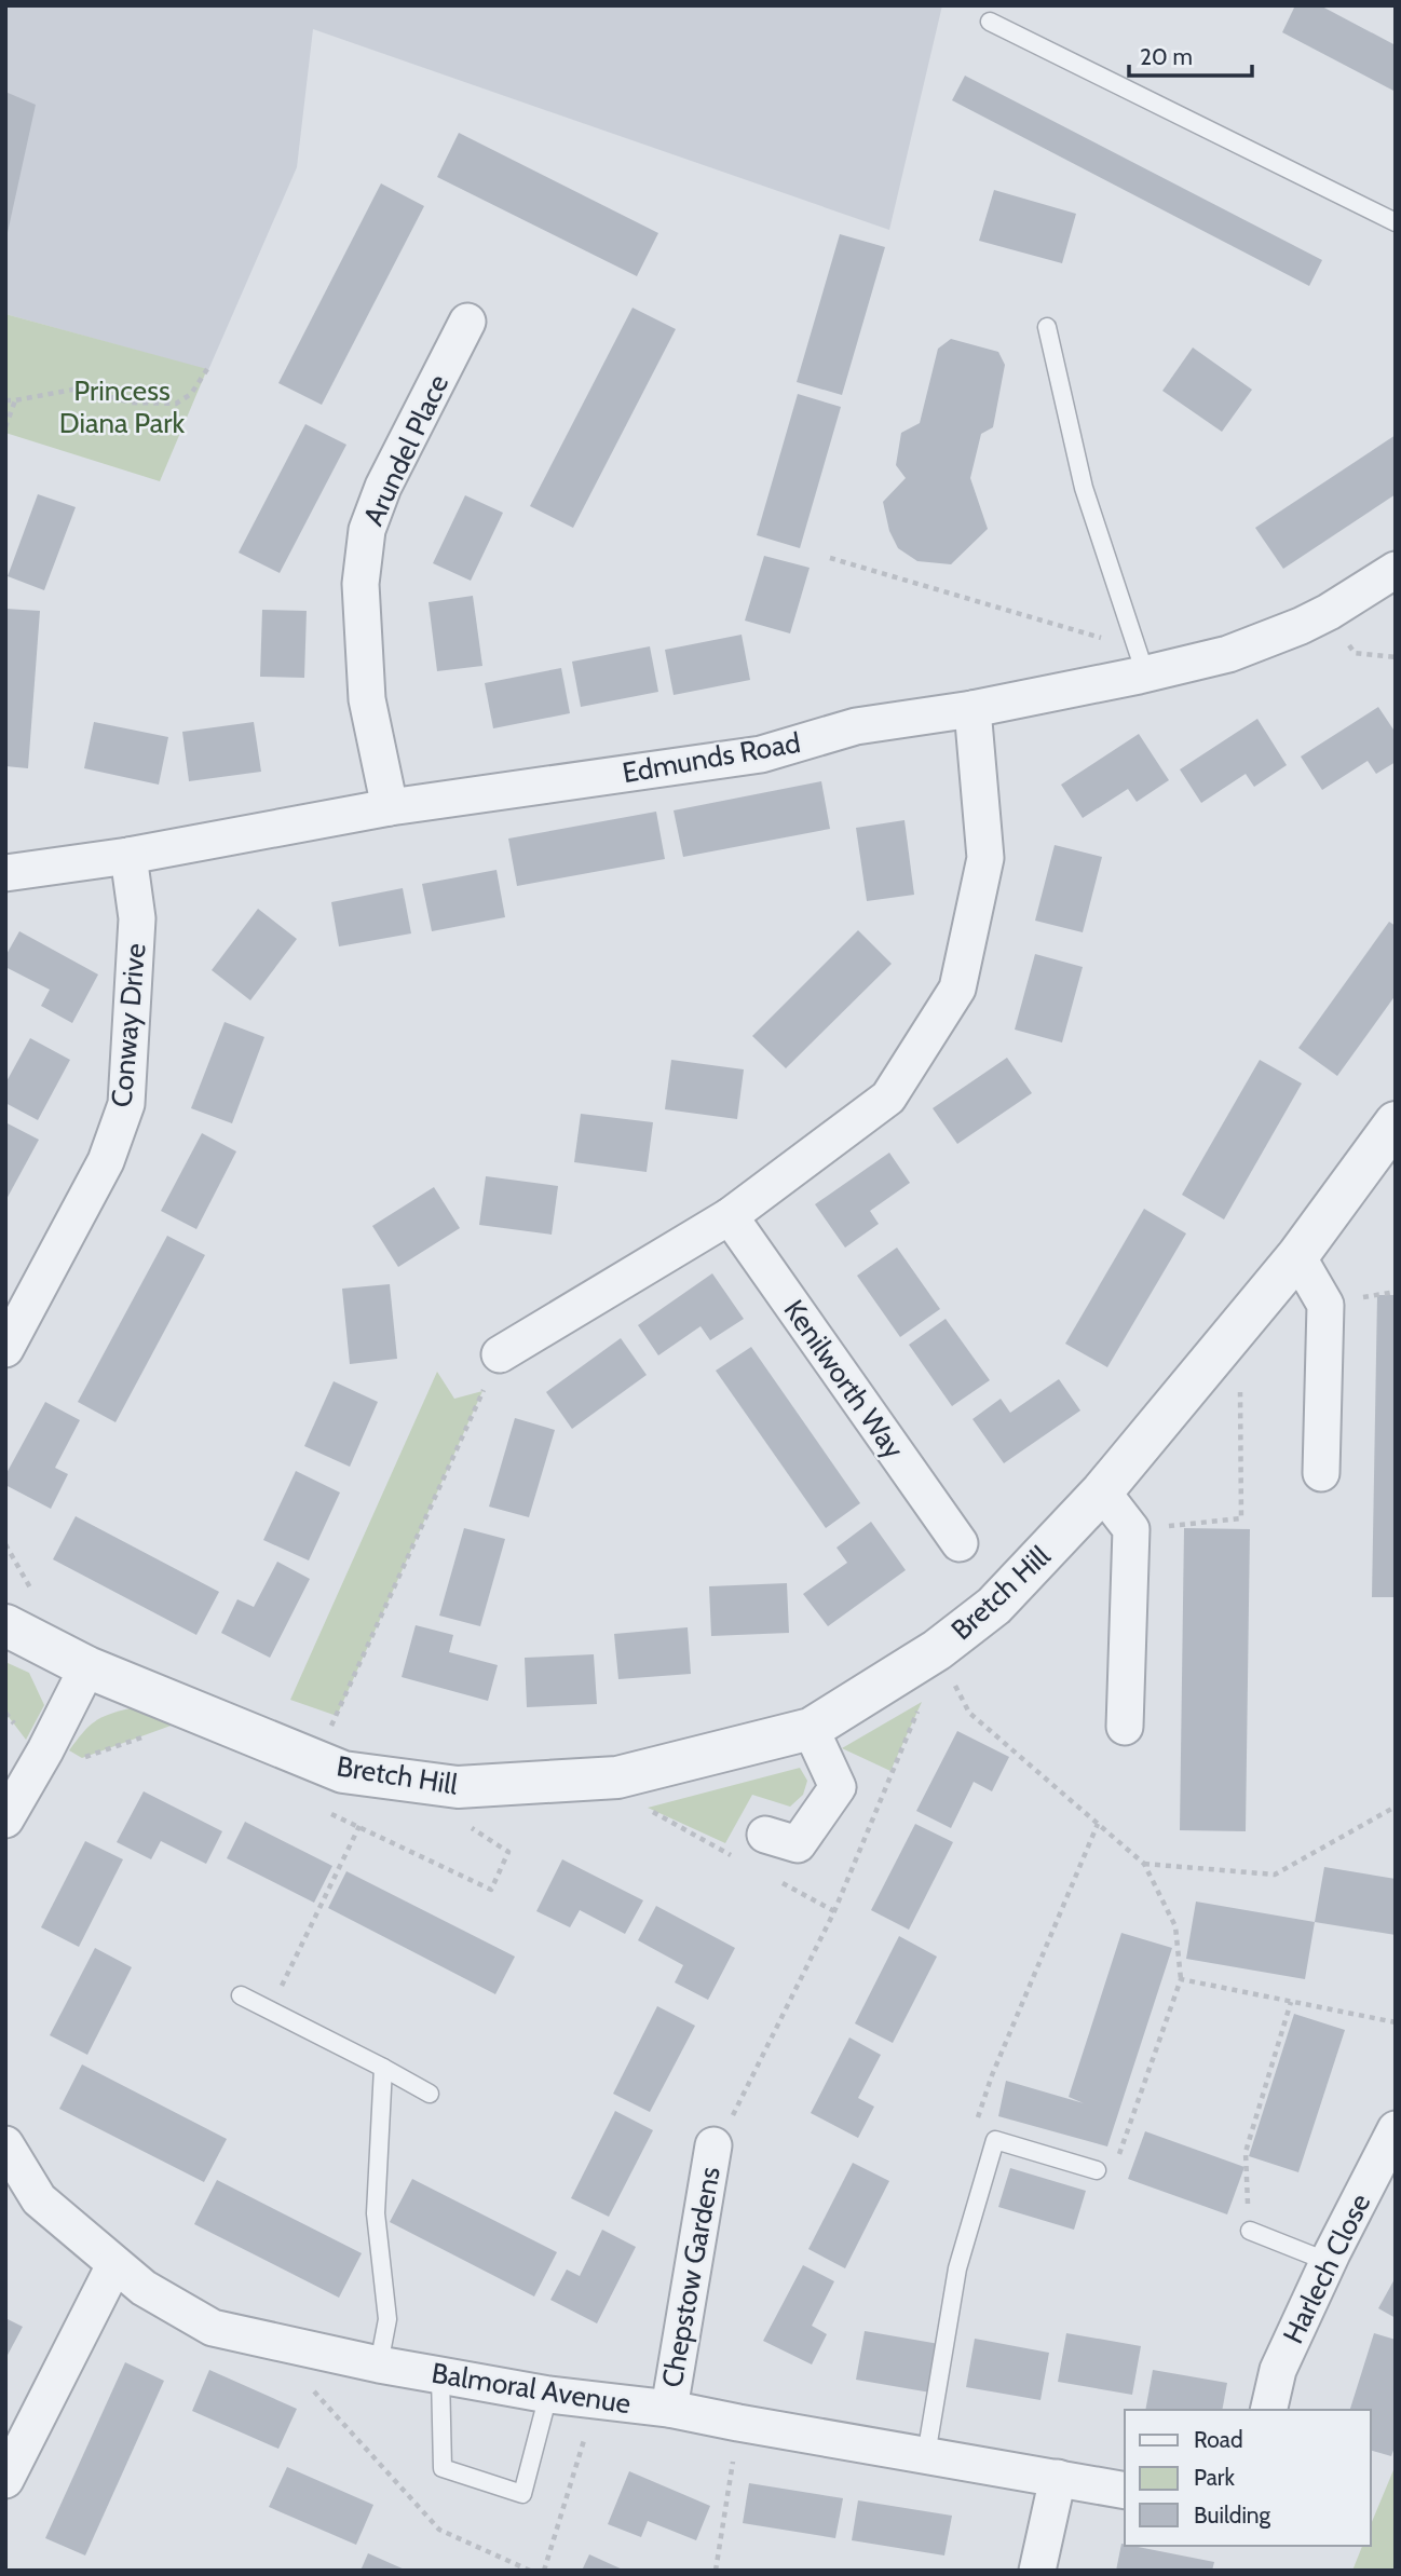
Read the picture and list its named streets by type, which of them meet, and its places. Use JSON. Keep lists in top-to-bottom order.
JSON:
{
  "streets": {
    "street": [
      "Arundel Place",
      "Edmunds Road",
      "Conway Drive",
      "Kenilworth Way",
      "Bretch Hill",
      "Harlech Close",
      "Chepstow Gardens",
      "Balmoral Avenue"
    ]
  },
  "crossings": [
    ["Arundel Place", "Edmunds Road"],
    ["Edmunds Road", "Conway Drive"],
    ["Chepstow Gardens", "Balmoral Avenue"]
  ],
  "parks": ["Princess Diana Park"],
  "legend": ["Road", "Park", "Building"],
  "scale_bar": "20 m"
}
